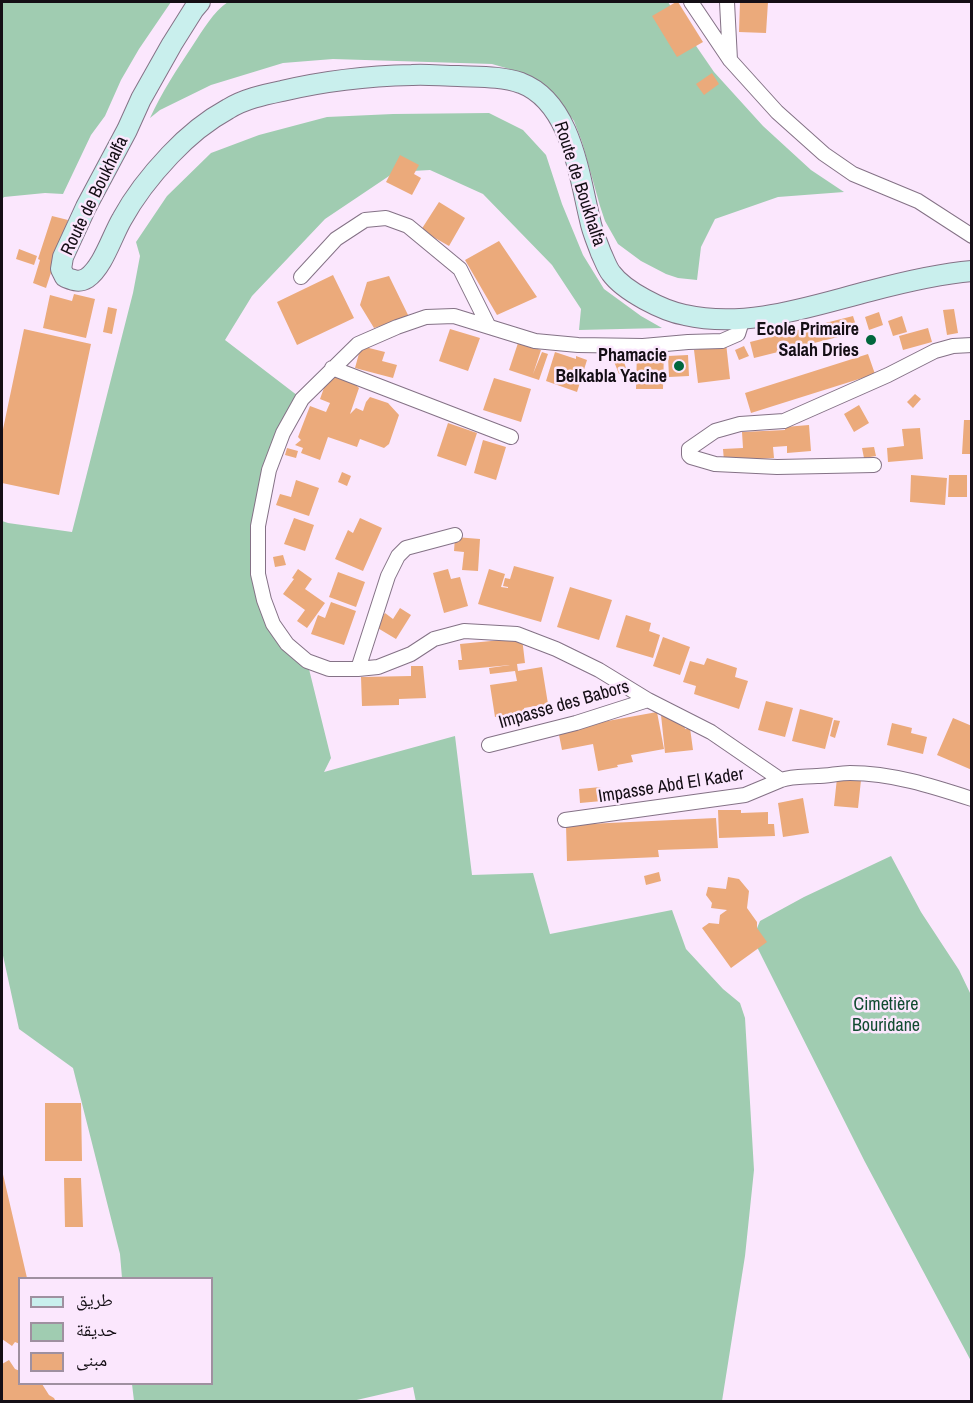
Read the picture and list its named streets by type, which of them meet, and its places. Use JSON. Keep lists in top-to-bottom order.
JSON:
{
  "streets": {
    "main road": ["Route de Boukhalfa"],
    "street": ["Impasse des Babors", "Impasse Abd El Kader"]
  },
  "parks": ["Cimetière Bouridane"],
  "places": ["Ecole Primaire Salah Dries", "Phamacie Belkabla Yacine"],
  "legend": ["طريق", "حديقة", "مبنى"]
}
